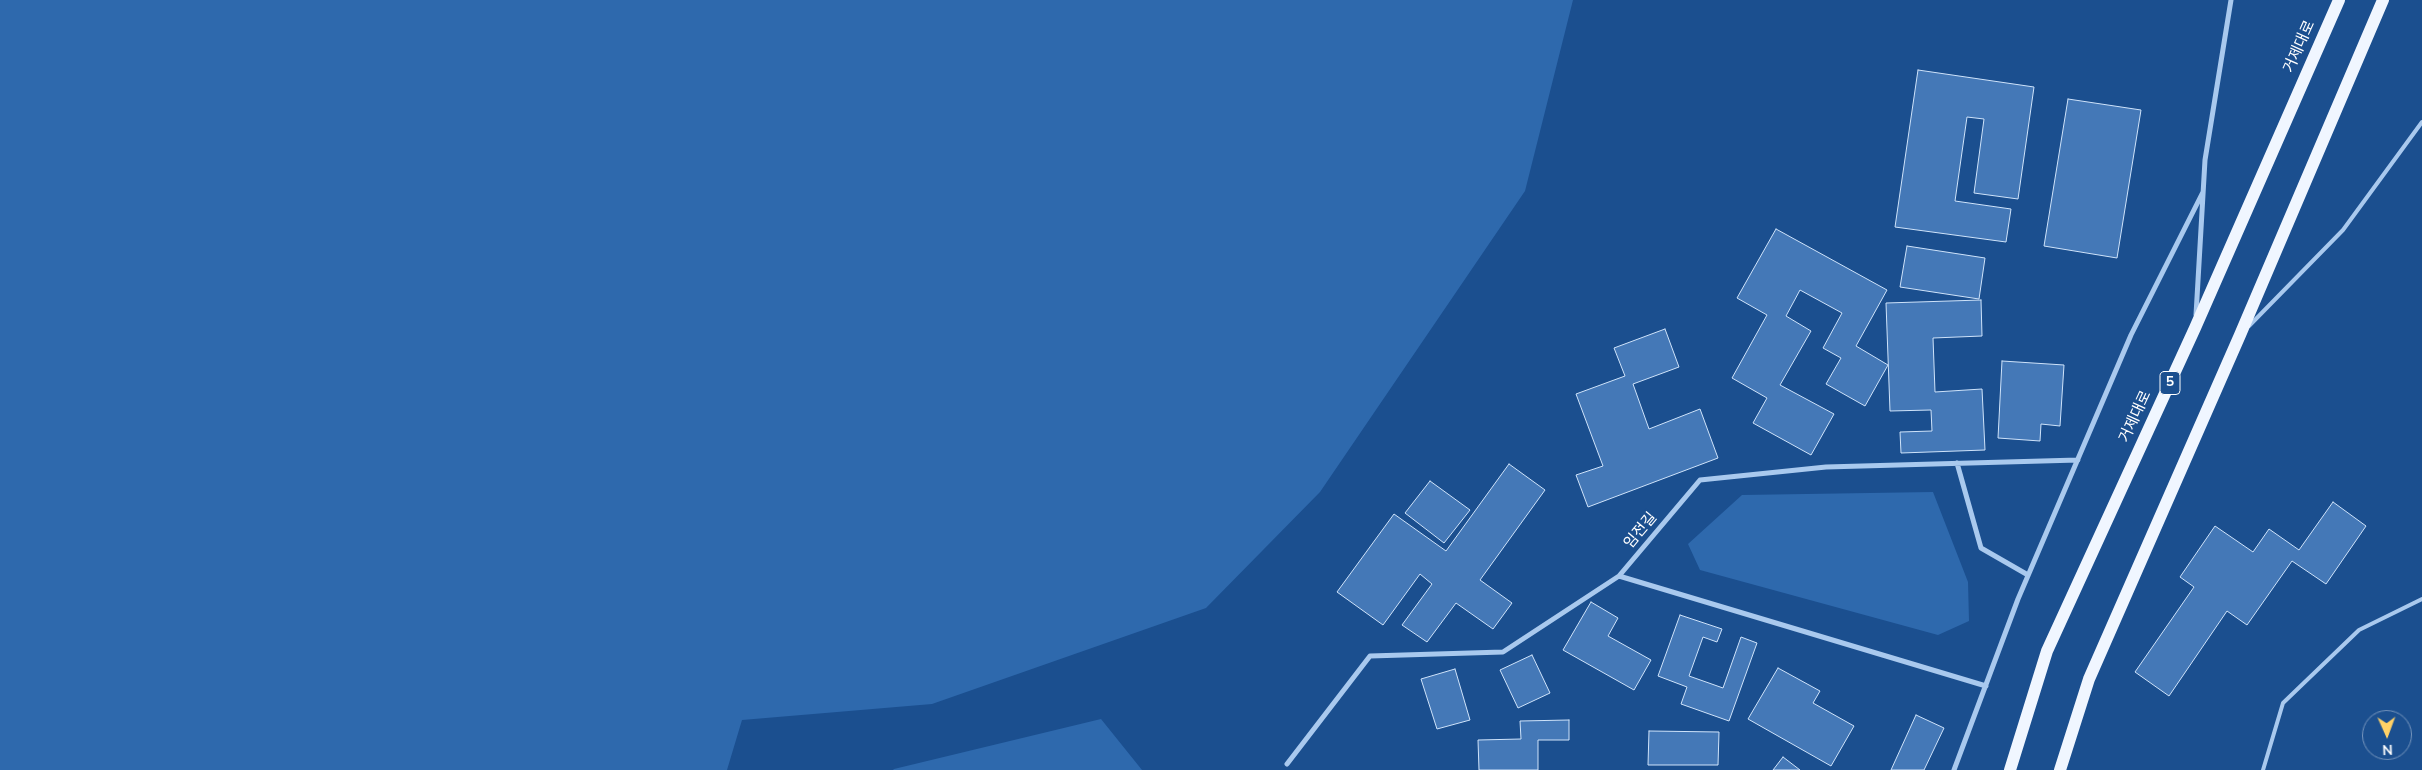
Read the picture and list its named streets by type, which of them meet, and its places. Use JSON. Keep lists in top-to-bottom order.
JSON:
{
  "streets": {
    "main road": ["거제대로", "5"],
    "street": ["임전길"]
  },
  "north": "bottom"
}
